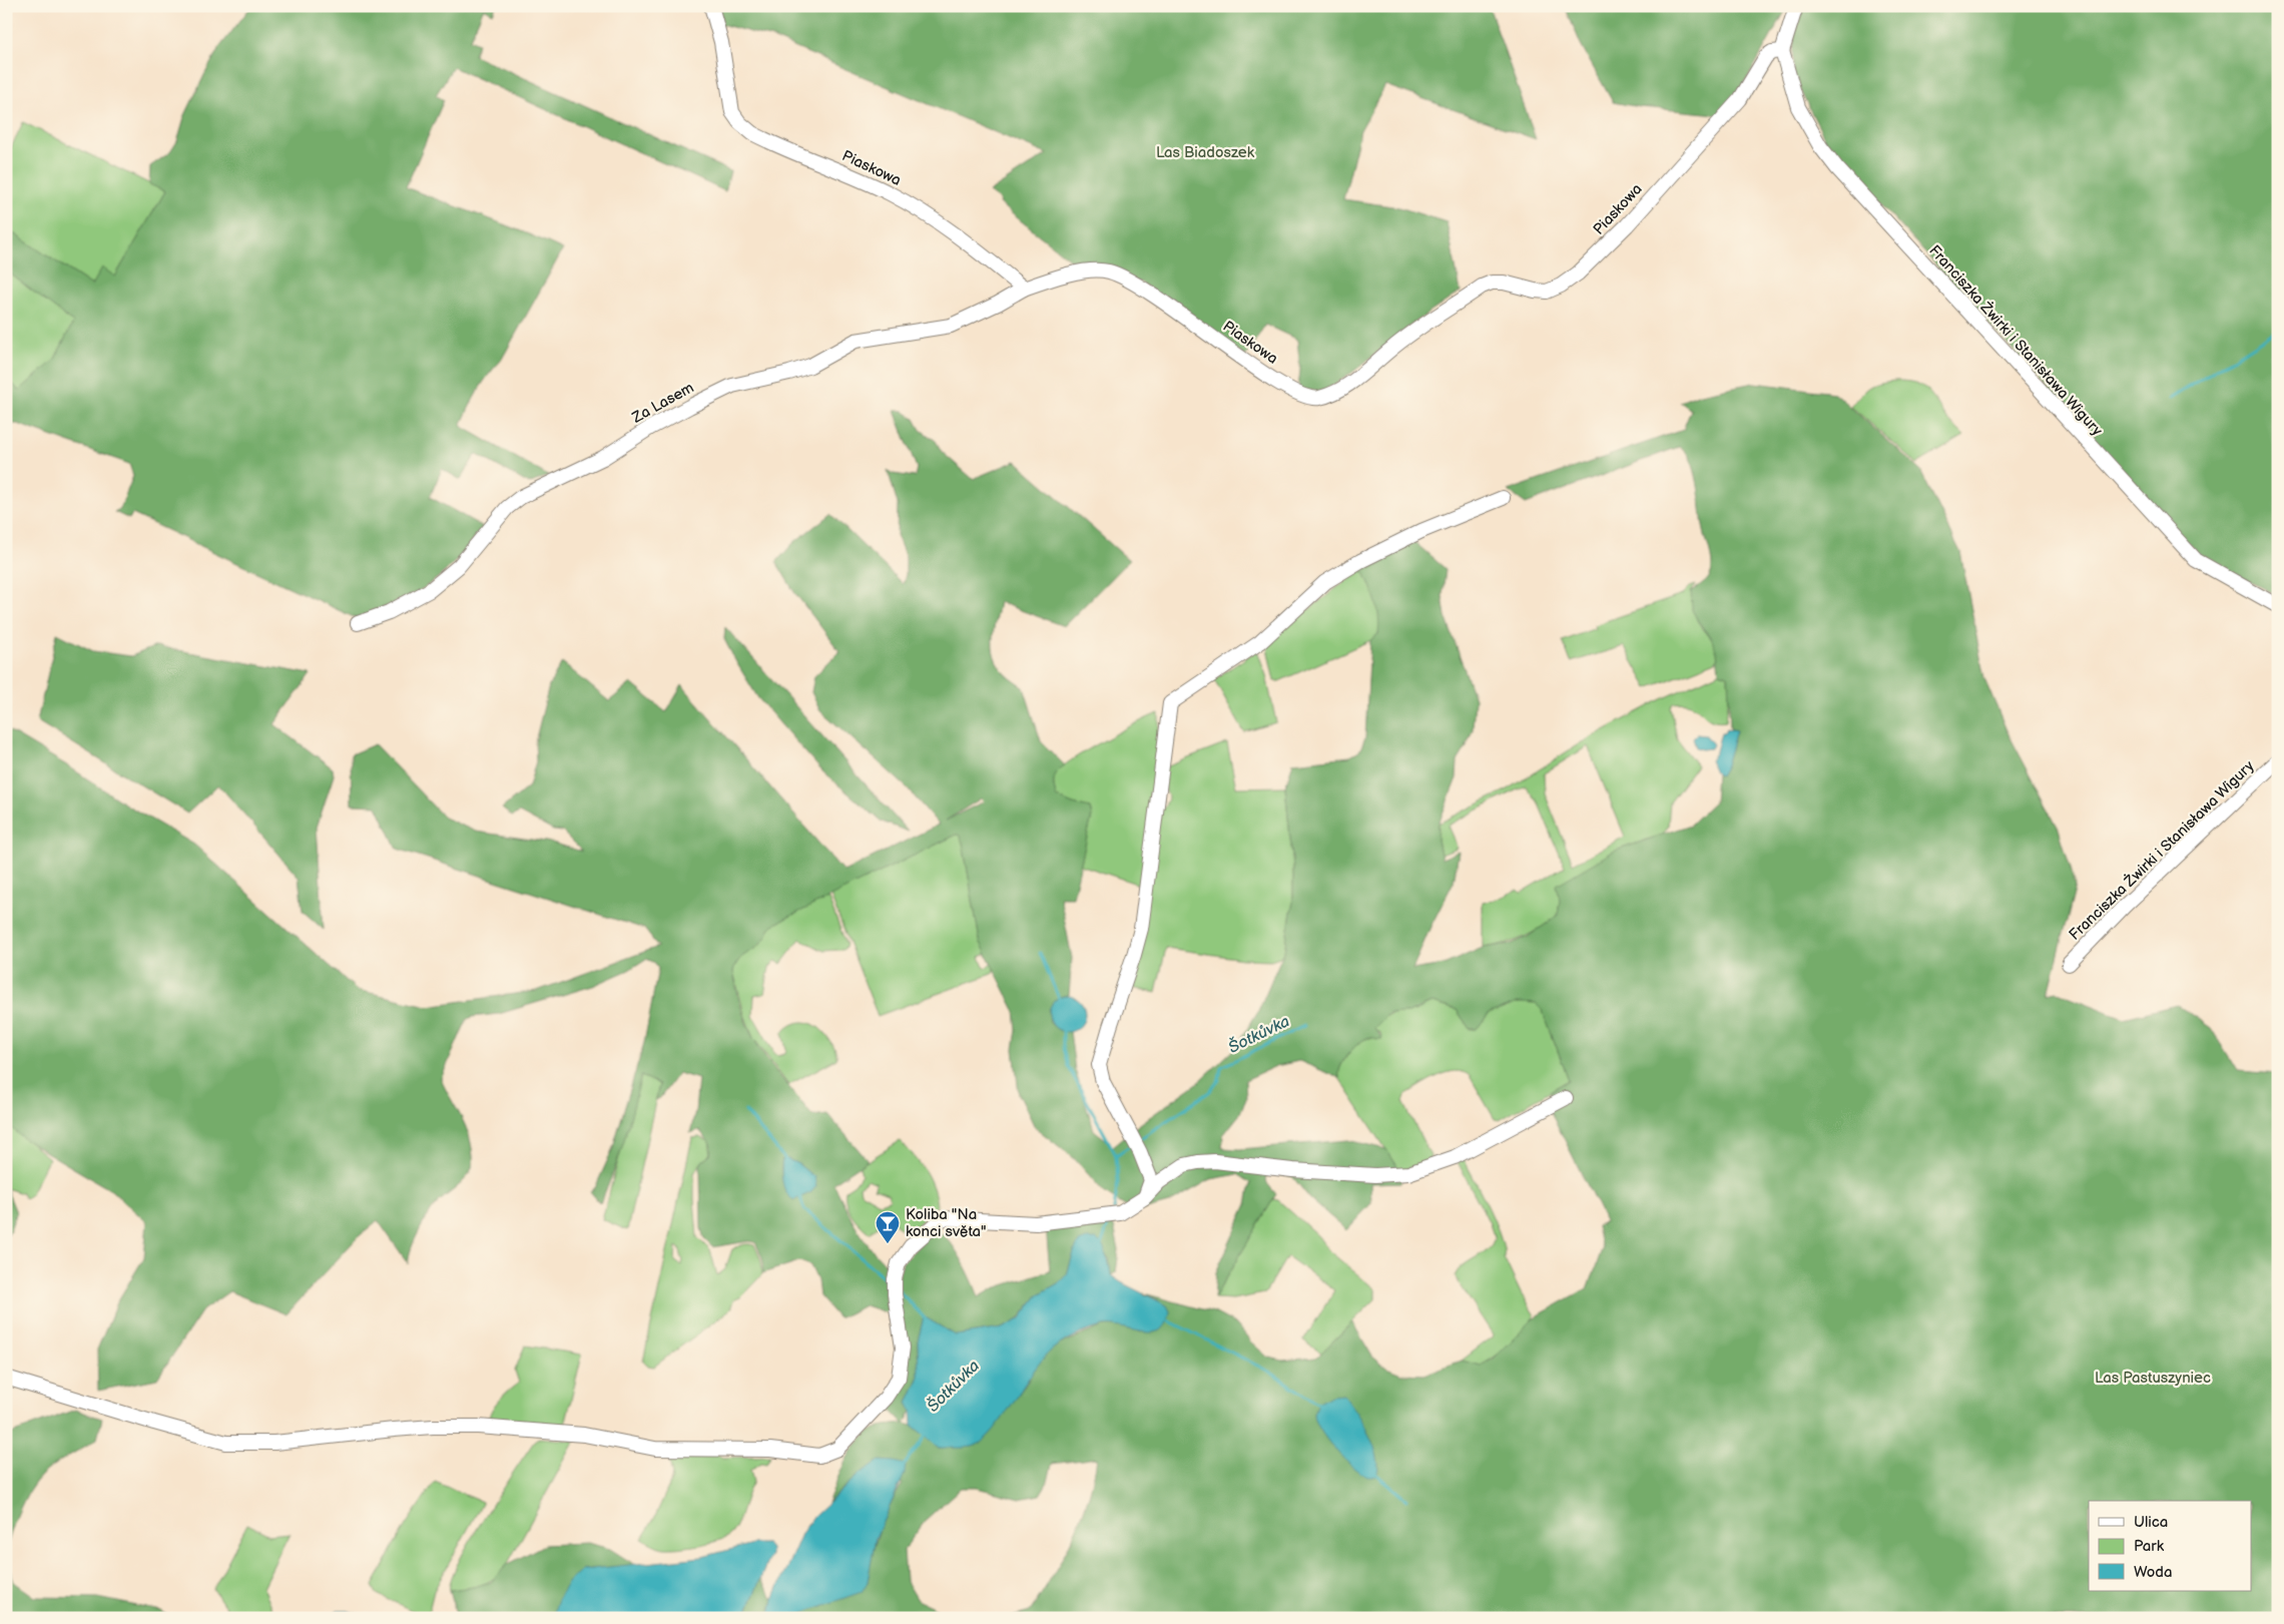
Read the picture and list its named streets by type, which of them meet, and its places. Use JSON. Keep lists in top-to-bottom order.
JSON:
{
  "streets": {
    "street": ["Piaskowa", "Franciszka Żwirki i Stanisława Wigury", "Za Lasem"]
  },
  "crossings": [
    ["Piaskowa", "Franciszka Żwirki i Stanisława Wigury"],
    ["Piaskowa", "Za Lasem"]
  ],
  "water": ["Šotkůvka"],
  "parks": ["Las Biadoszek", "Las Pastuszyniec"],
  "places": {
    "bar": ["Koliba \"Na konci světa\""]
  },
  "legend": ["Ulica", "Park", "Woda"]
}
